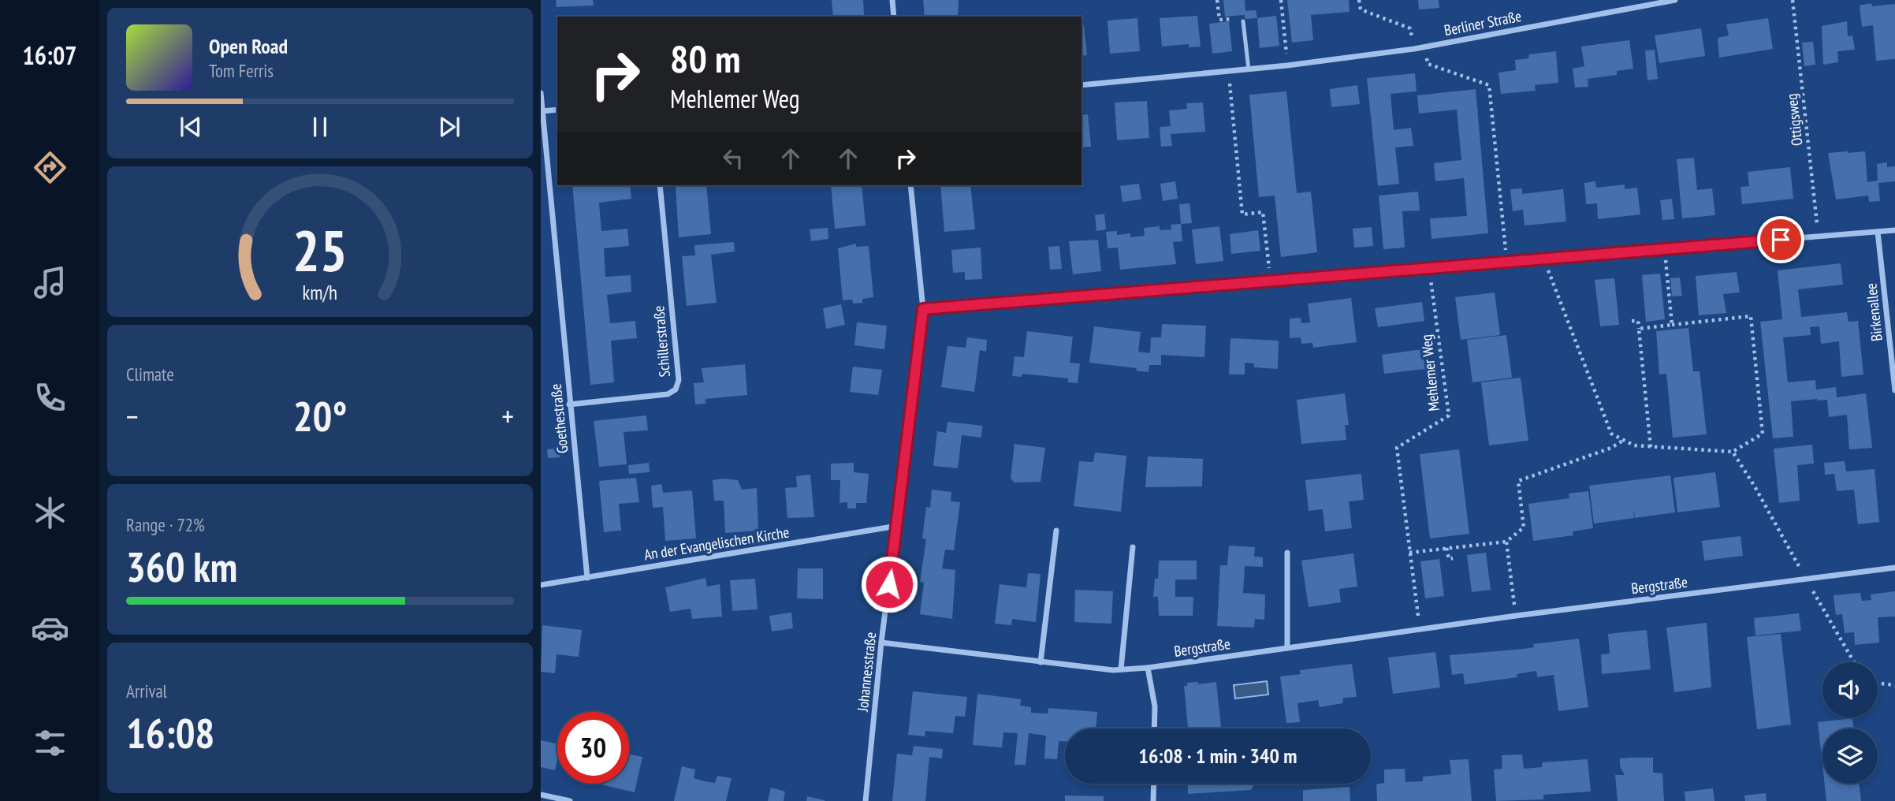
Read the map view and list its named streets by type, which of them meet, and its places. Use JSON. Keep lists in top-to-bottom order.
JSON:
{
  "streets": {
    "street": [
      "Berliner Straße",
      "Birkenallee",
      "Schillerstraße",
      "Goethestraße",
      "An der Evangelischen Kirche",
      "Bergstraße",
      "Johannesstraße"
    ],
    "path": ["Ottigsweg", "Mehlemer Weg"]
  },
  "crossings": [
    ["Schillerstraße", "Goethestraße"],
    ["Goethestraße", "An der Evangelischen Kirche"],
    ["An der Evangelischen Kirche", "Johannesstraße"],
    ["Bergstraße", "Johannesstraße"]
  ],
  "page": {
    "tabs": "16:07",
    "turn": ["80 m", "Mehlemer Weg"],
    "song": ["Open Road", "Tom Ferris"],
    "tile": [
      "Climate",
      ["Range · 72%", "360 km"],
      ["Arrival", "16:08"]
    ],
    "heat": ["−", "20°", "+"],
    "limit": "30",
    "trip": "16:08 · 1 min · 340 m",
    "gauge": ["25", "km/h"]
  }
}
